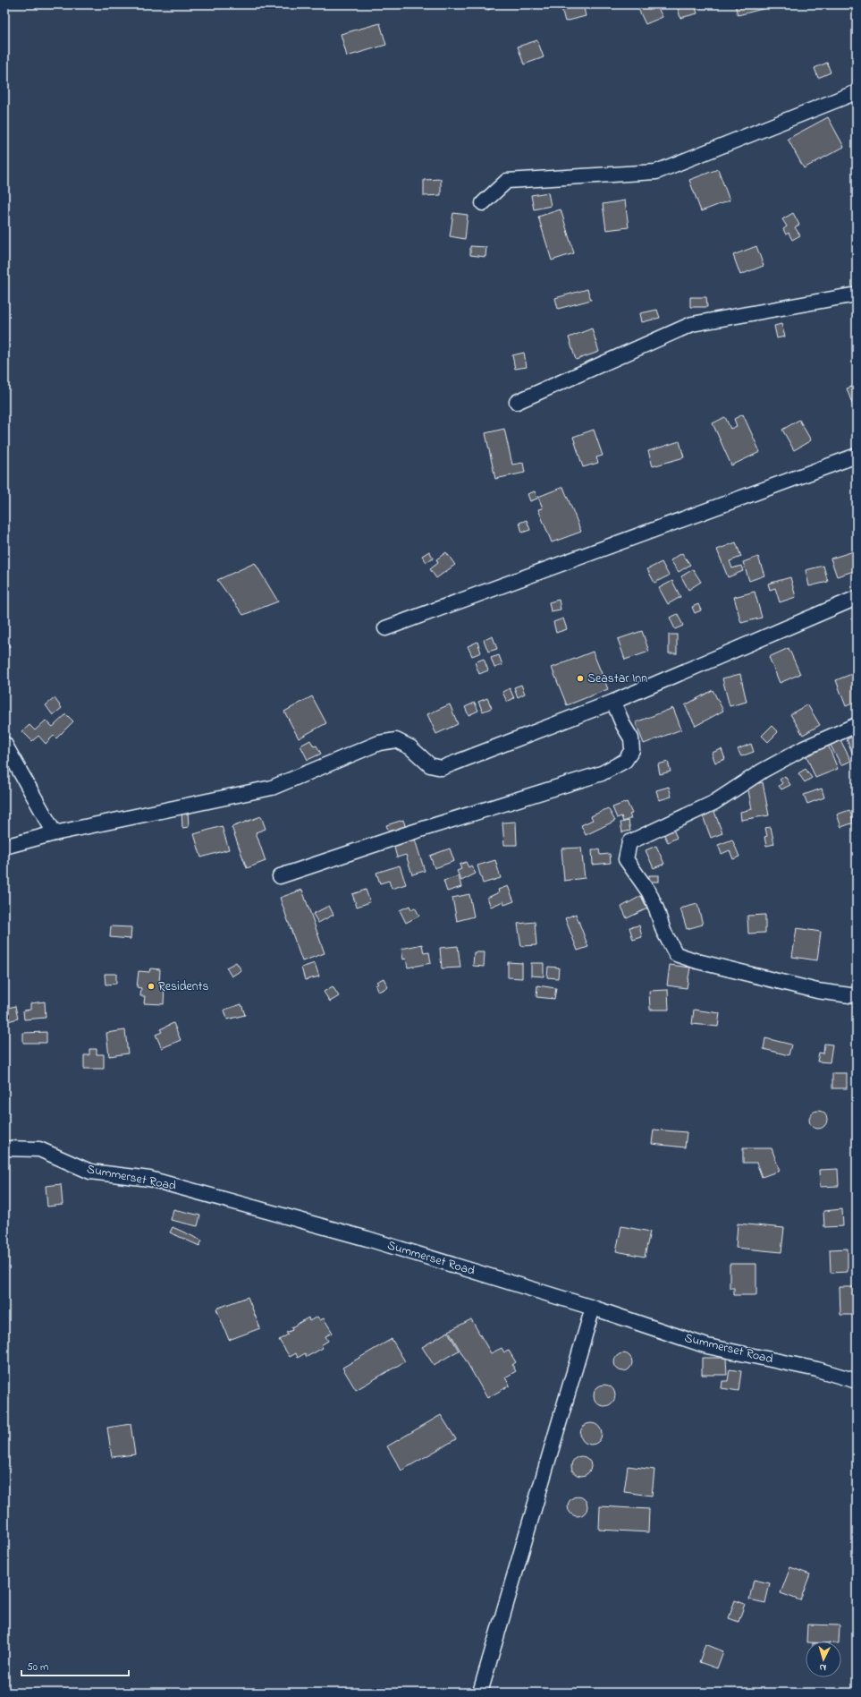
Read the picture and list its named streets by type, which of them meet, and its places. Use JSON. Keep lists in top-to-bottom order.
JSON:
{
  "streets": {
    "street": ["Summerset Road"]
  },
  "places": ["Seastar Inn", "Residents"],
  "scale_bar": "50 m",
  "north": "bottom"
}
